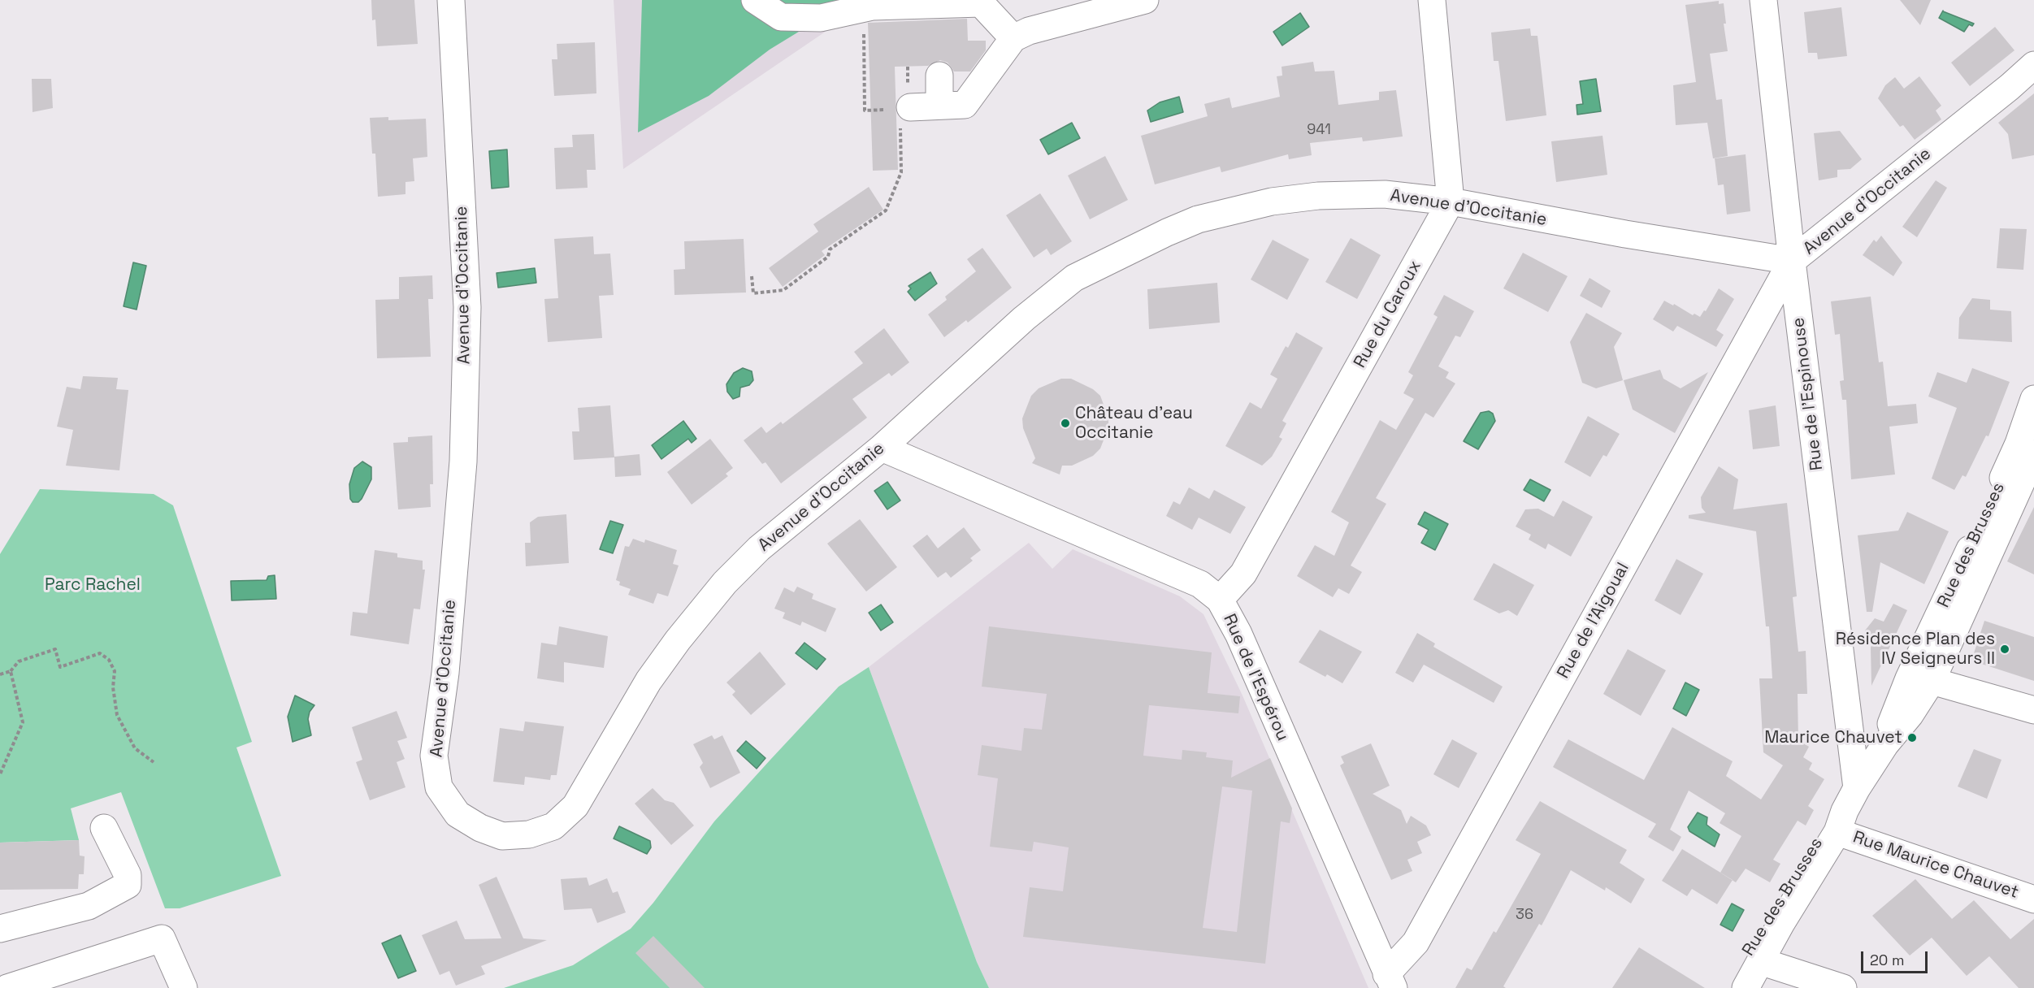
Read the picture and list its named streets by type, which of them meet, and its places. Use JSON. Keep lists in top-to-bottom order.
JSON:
{
  "streets": {
    "street": [
      "Avenue d'Occitanie",
      "Rue du Caroux",
      "Rue de l'Espinouse",
      "Rue des Brusses",
      "Rue de l'Aigoual",
      "Rue de l'Espérou",
      "Rue Maurice Chauvet"
    ]
  },
  "crossings": [
    ["Avenue d'Occitanie", "Rue du Caroux"],
    ["Avenue d'Occitanie", "Rue de l'Espinouse"],
    ["Avenue d'Occitanie", "Rue de l'Aigoual"],
    ["Avenue d'Occitanie", "Rue de l'Espérou"],
    ["Rue du Caroux", "Rue de l'Espérou"],
    ["Rue de l'Espinouse", "Rue des Brusses"],
    ["Rue de l'Espinouse", "Rue de l'Aigoual"],
    ["Rue de l'Espinouse", "Rue Maurice Chauvet"],
    ["Rue des Brusses", "Rue Maurice Chauvet"],
    ["Rue de l'Aigoual", "Rue de l'Espérou"]
  ],
  "parks": ["Parc Rachel"],
  "places": ["Château d'eau Occitanie", "Résidence Plan des IV Seigneurs II", "Maurice Chauvet"],
  "house_numbers": ["941", "36"],
  "scale_bar": "20 m"
}
